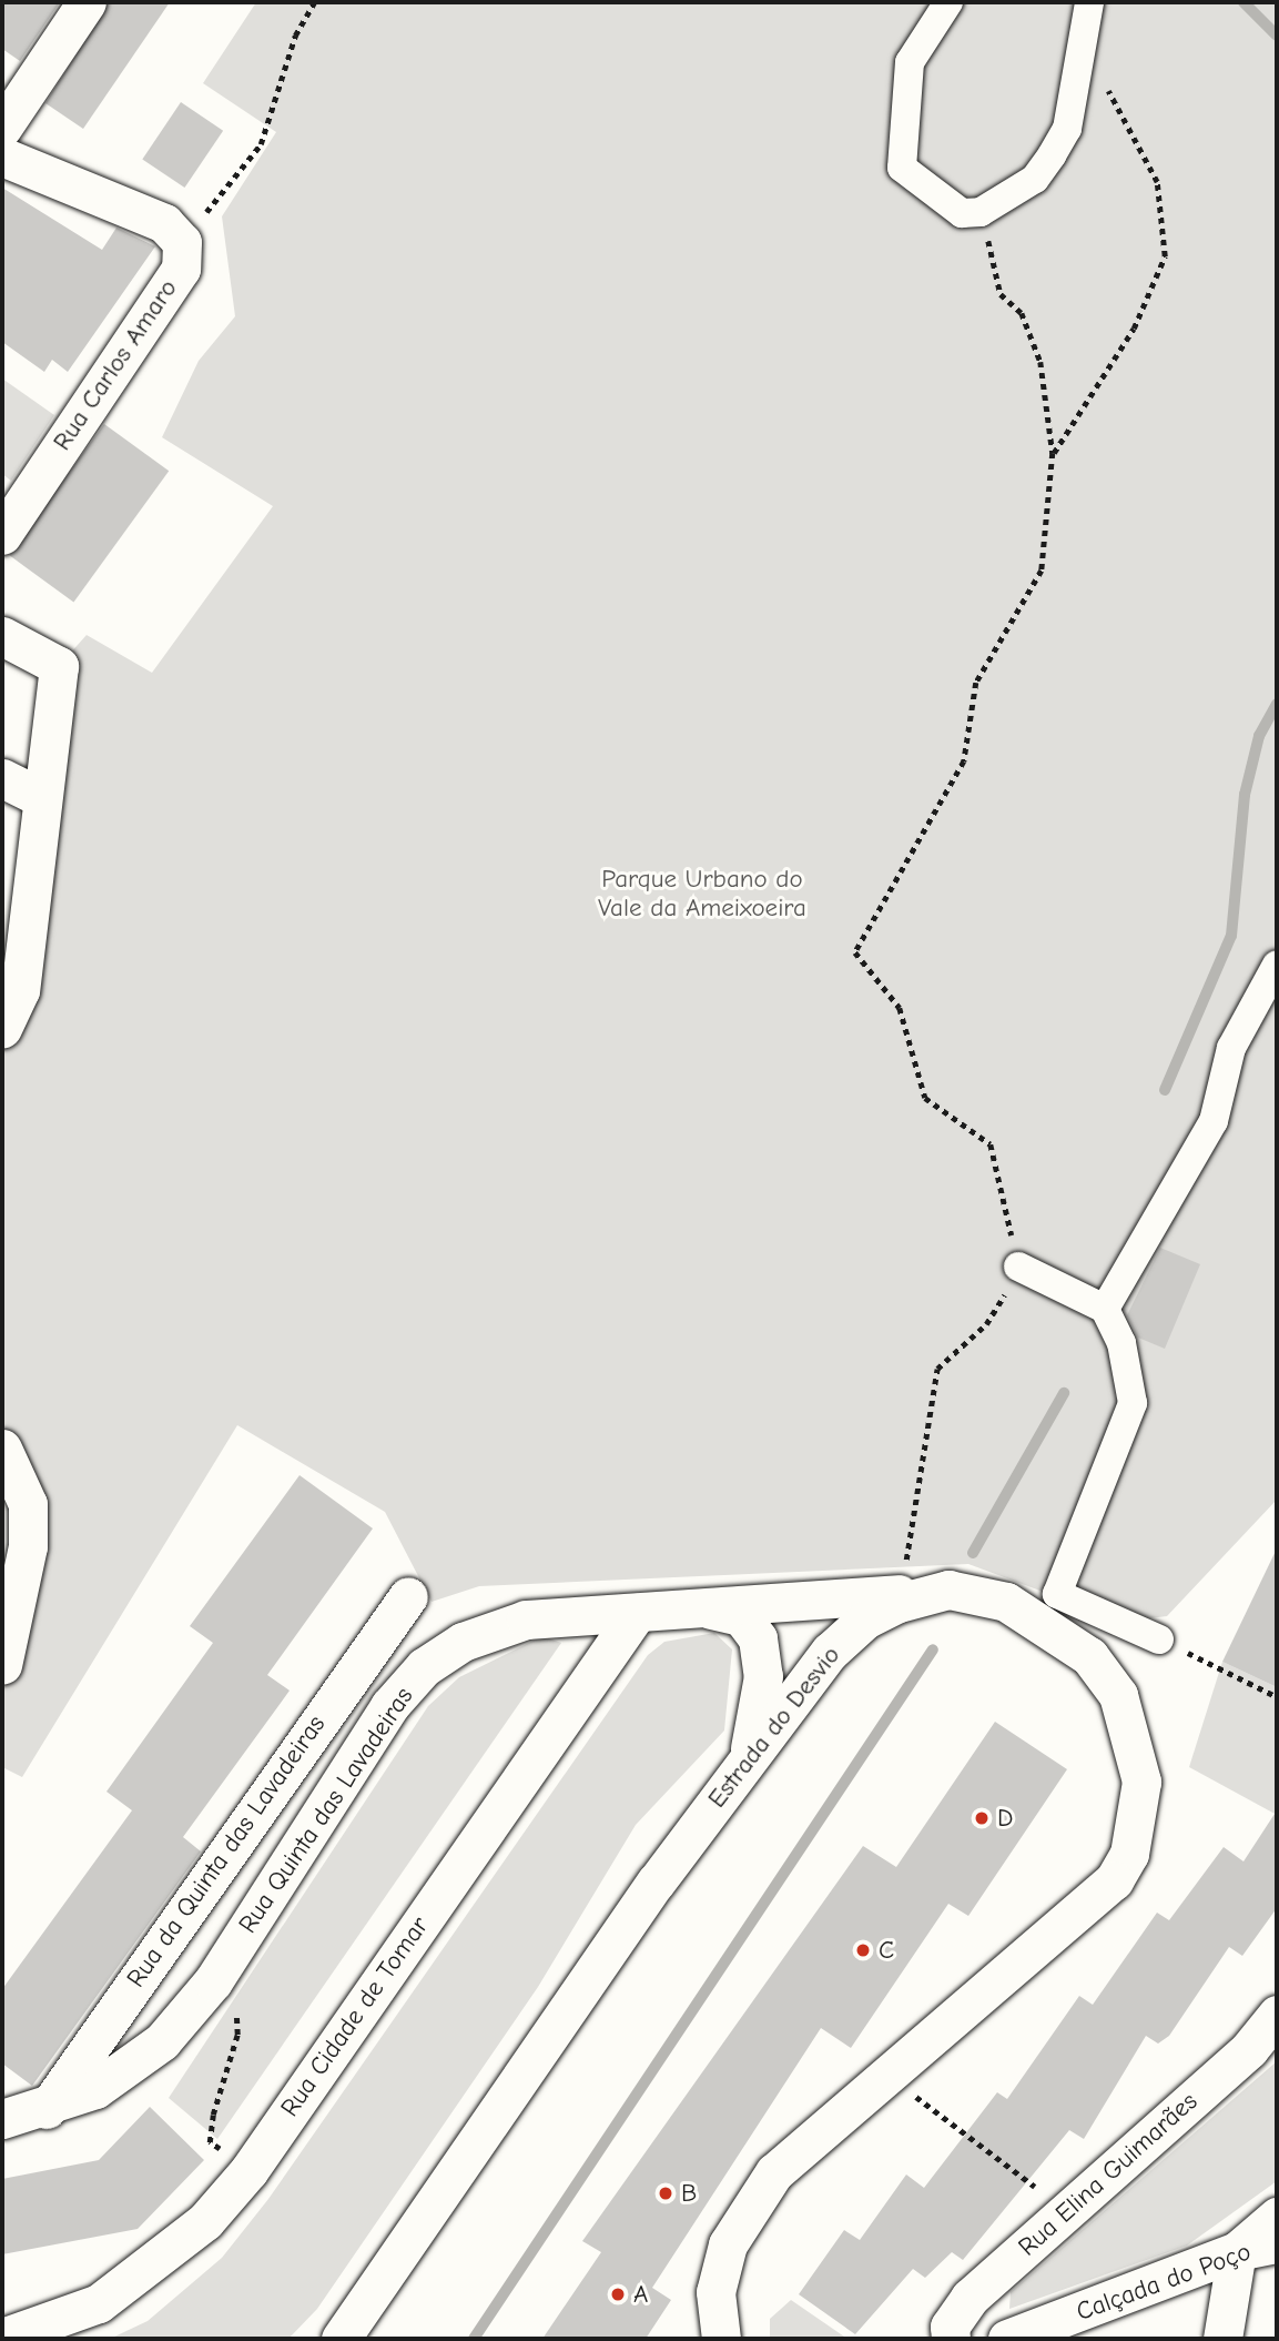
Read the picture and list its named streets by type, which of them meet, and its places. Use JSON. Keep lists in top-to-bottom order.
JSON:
{
  "streets": {
    "street": [
      "Rua Carlos Amaro",
      "Estrada do Desvio",
      "Rua Quinta das Lavadeiras",
      "Rua da Quinta das Lavadeiras",
      "Rua Cidade de Tomar",
      "Rua Elina Guimarães",
      "Calçada do Poço"
    ]
  },
  "crossings": [
    ["Rua Quinta das Lavadeiras", "Rua da Quinta das Lavadeiras"],
    ["Rua Quinta das Lavadeiras", "Rua Cidade de Tomar"]
  ],
  "parks": ["Parque Urbano do Vale da Ameixoeira"],
  "places": [
    "D",
    "C",
    "B",
    "A"
  ]
}
